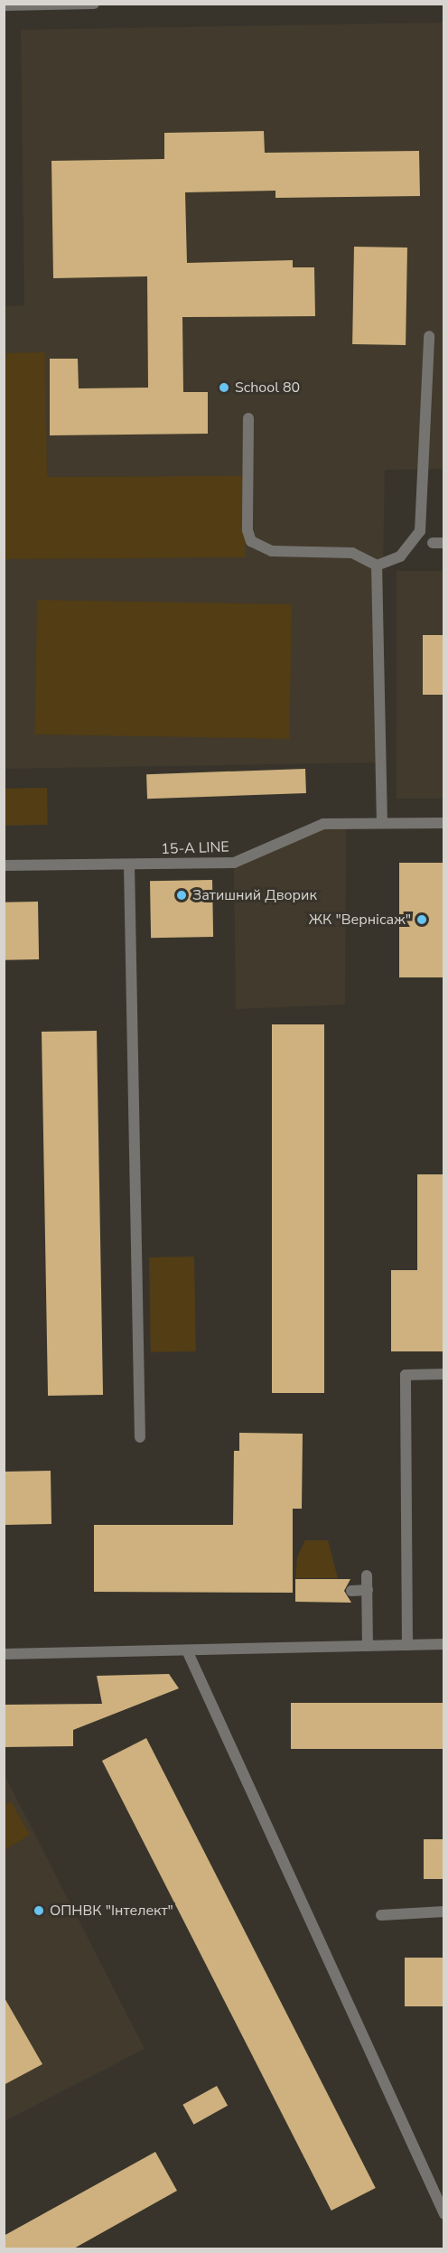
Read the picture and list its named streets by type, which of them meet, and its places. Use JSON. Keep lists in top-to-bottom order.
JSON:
{
  "streets": {
    "street": ["15-A LINE"]
  },
  "places": [
    "School 80",
    "Затишний Дворик",
    "ЖК \"Вернісаж\"",
    "ОПНВК \"Інтелект\""
  ]
}
